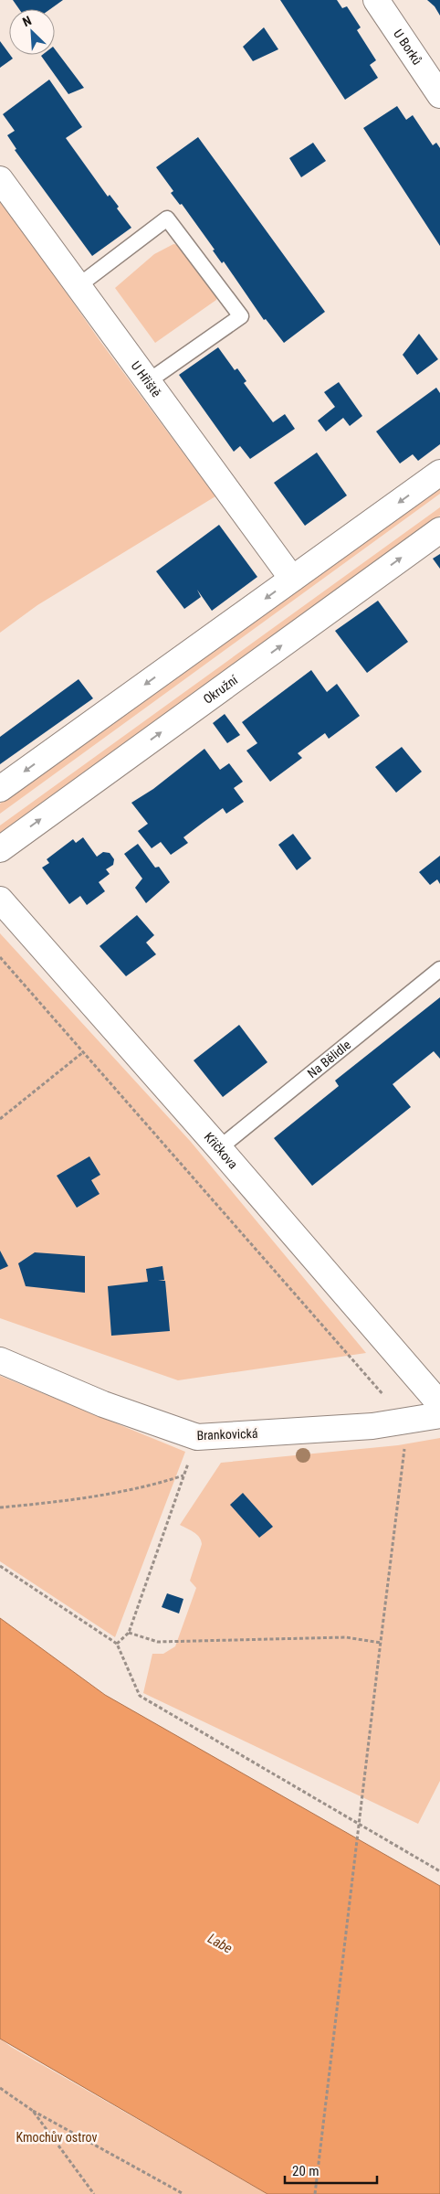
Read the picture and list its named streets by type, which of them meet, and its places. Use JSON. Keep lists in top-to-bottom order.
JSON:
{
  "streets": {
    "street": [
      "U Borků",
      "U Hřiště",
      "Okružní",
      "Křičkova",
      "Brankovická"
    ],
    "lane": ["Na Bělidle"]
  },
  "crossings": [
    ["Na Bělidle", "Křičkova"]
  ],
  "water": ["Labe"],
  "parks": ["Kmochův ostrov"],
  "scale_bar": "20 m",
  "north": "top left"
}
